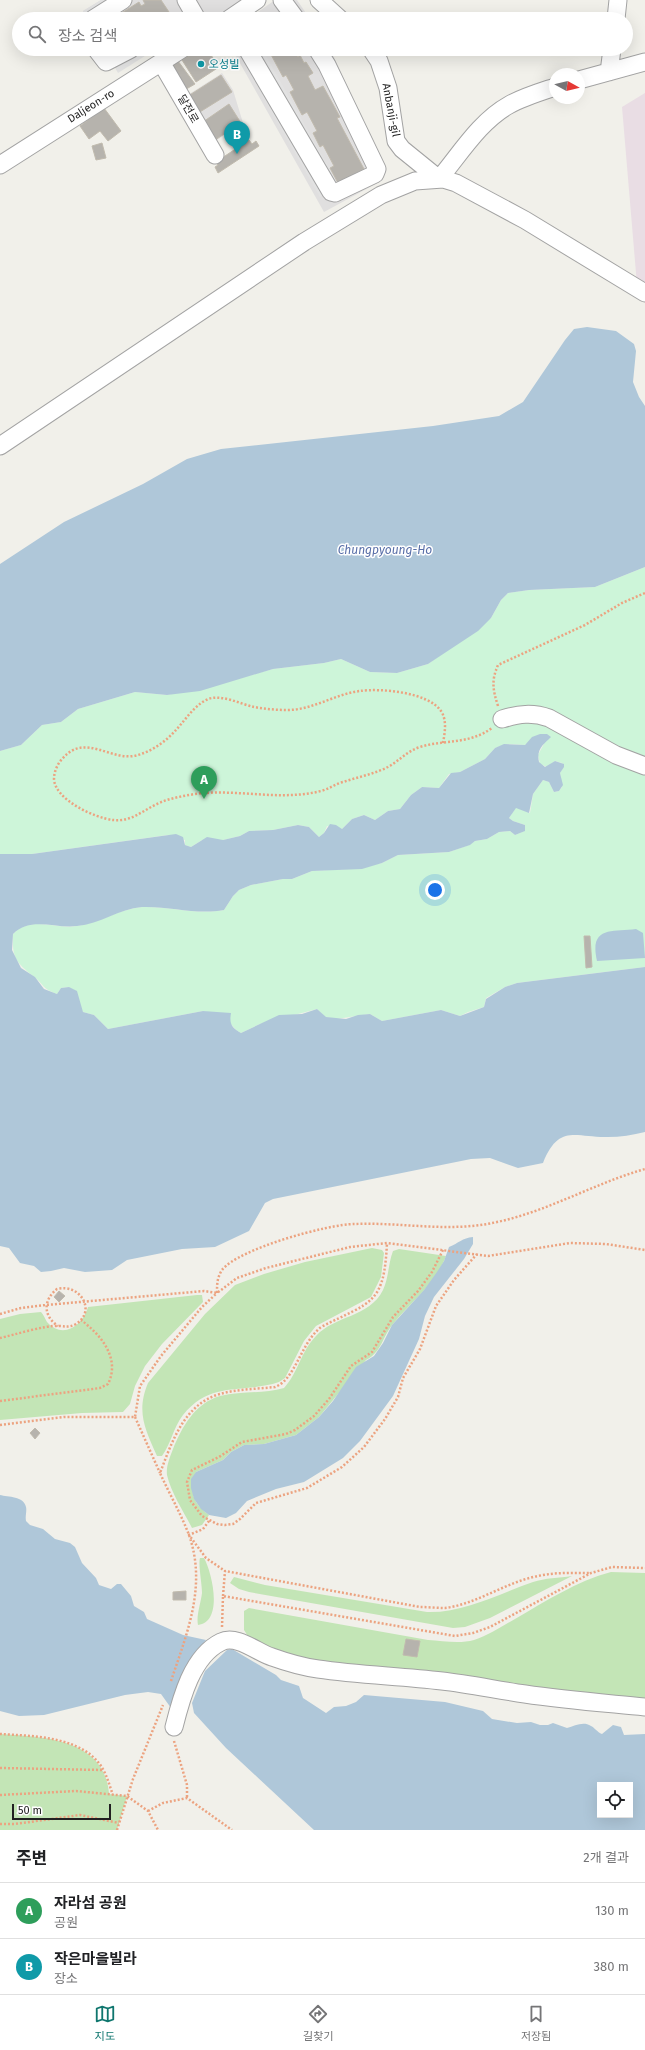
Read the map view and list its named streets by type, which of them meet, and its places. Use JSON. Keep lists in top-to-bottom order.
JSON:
{
  "streets": {
    "street": ["Daljeon-ro", "달전로", "Anbanji-gil"]
  },
  "crossings": [
    ["Daljeon-ro", "달전로"]
  ],
  "water": ["Chungpyoung-Ho"],
  "places": ["오성빌"],
  "scale_bar": "50 m",
  "north": "right",
  "page": {
    "search": "장소 검색",
    "pins": ["B", "A"],
    "scale": "50 m",
    "heading": ["주변", "2개 결과"],
    "list": [
      {
        "mark": "A",
        "name": "자라섬 공원",
        "note": "공원",
        "value": "130 m"
      },
      {
        "mark": "B",
        "name": "작은마을빌라",
        "note": "장소",
        "value": "380 m"
      }
    ],
    "nav": ["지도", "길찾기", "저장됨"]
  }
}
